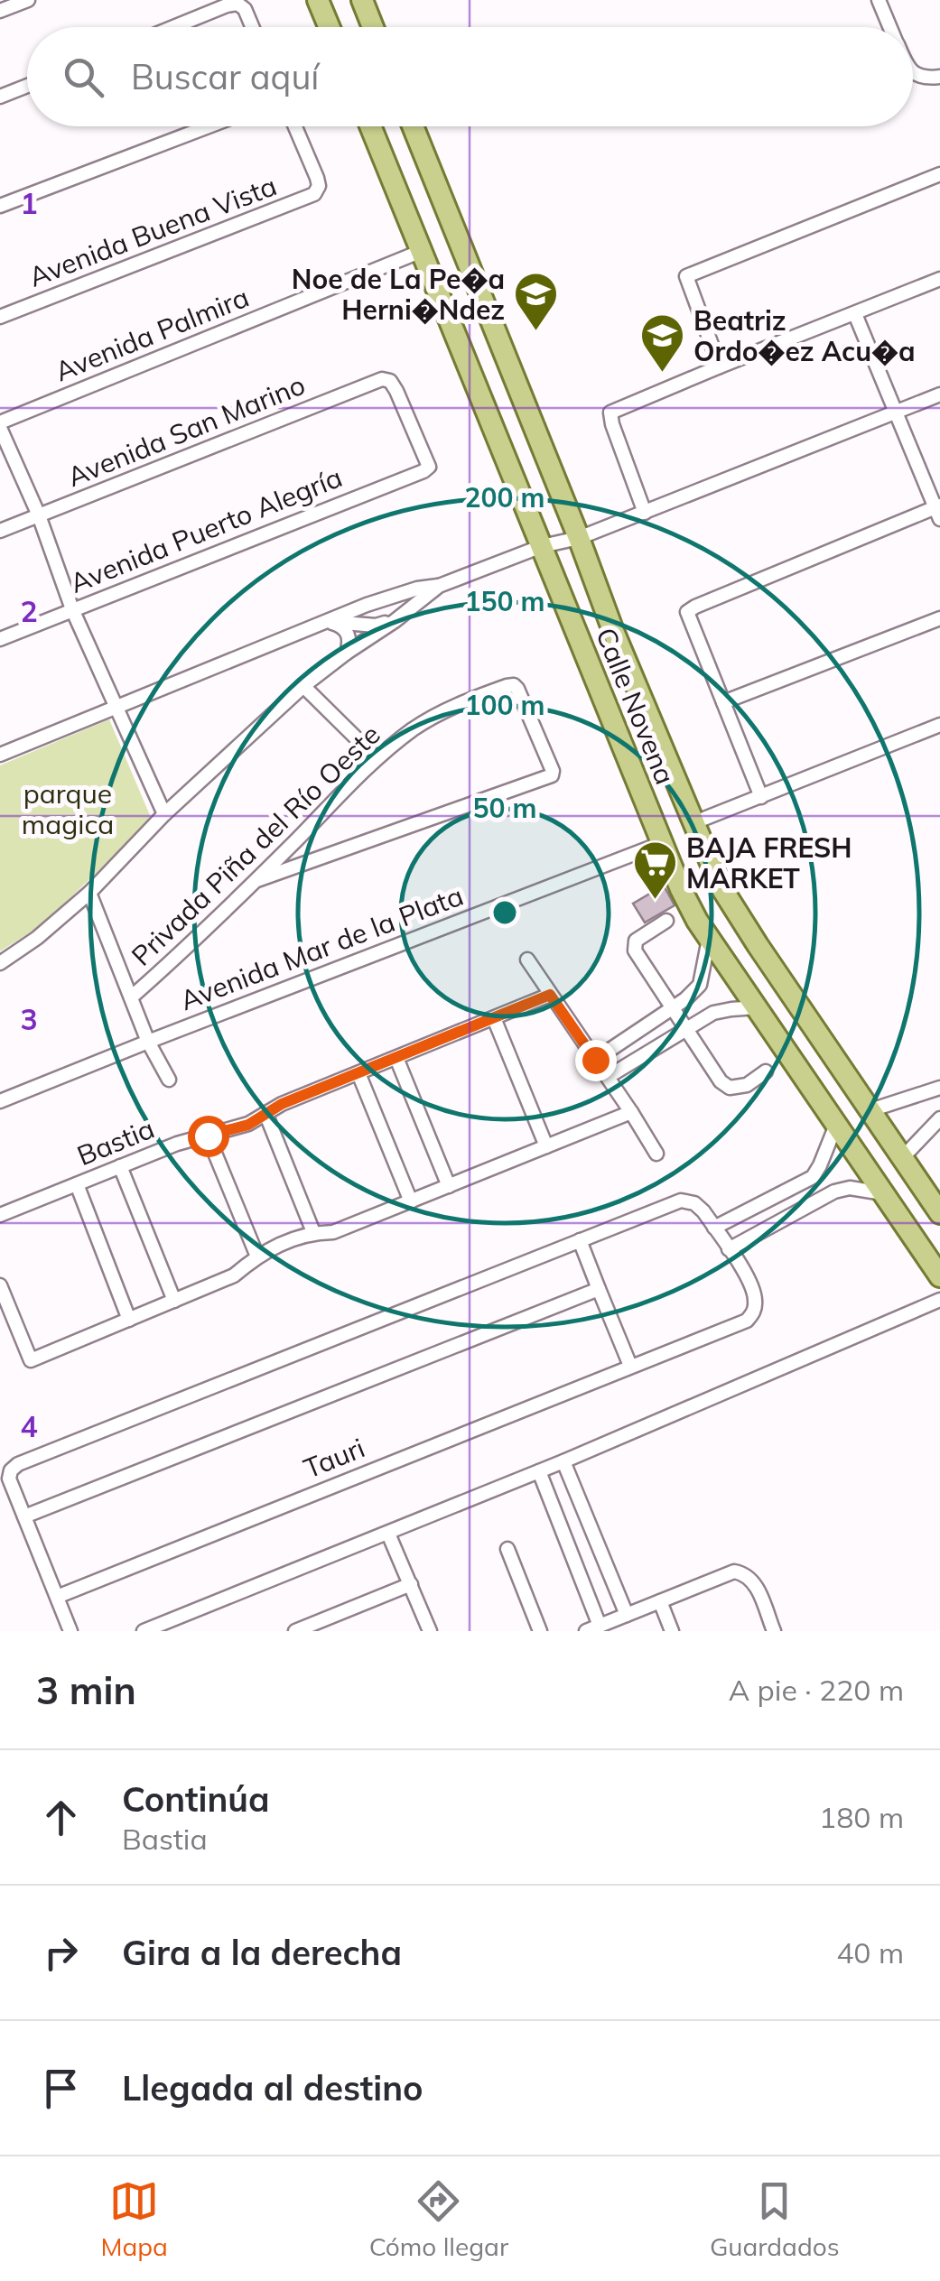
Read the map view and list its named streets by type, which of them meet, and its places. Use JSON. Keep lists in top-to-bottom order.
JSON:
{
  "streets": {
    "main road": ["Calle Novena"],
    "street": [
      "Avenida Buena Vista",
      "Avenida Palmira",
      "Avenida San Marino",
      "Avenida Puerto Alegría",
      "Privada Piña del Río Oeste",
      "Avenida Mar de la Plata",
      "Bastia",
      "Tauri"
    ]
  },
  "crossings": [
    ["Avenida Palmira", "Calle Novena"],
    ["Avenida San Marino", "Avenida Puerto Alegría"],
    ["Calle Novena", "Avenida Mar de la Plata"]
  ],
  "parks": ["parque magica"],
  "places": {
    "school or university": ["Noe de La Pe�a Herni�Ndez", "Beatriz Ordo�ez Acu�a"],
    "supermarket": ["BAJA FRESH MARKET"]
  },
  "page": {
    "search": "Buscar aquí",
    "heading": ["3 min", "A pie · 220 m"],
    "list": [
      ["Continúa", "Bastia", "180 m"],
      ["Gira a la derecha", "40 m"],
      "Llegada al destino"
    ],
    "nav": ["Mapa", "Cómo llegar", "Guardados"]
  },
  "grid": {
    "rows": [
      "1",
      "2",
      "3",
      "4"
    ]
  },
  "rings": [
    "200 m",
    "150 m",
    "100 m",
    "50 m"
  ]
}
